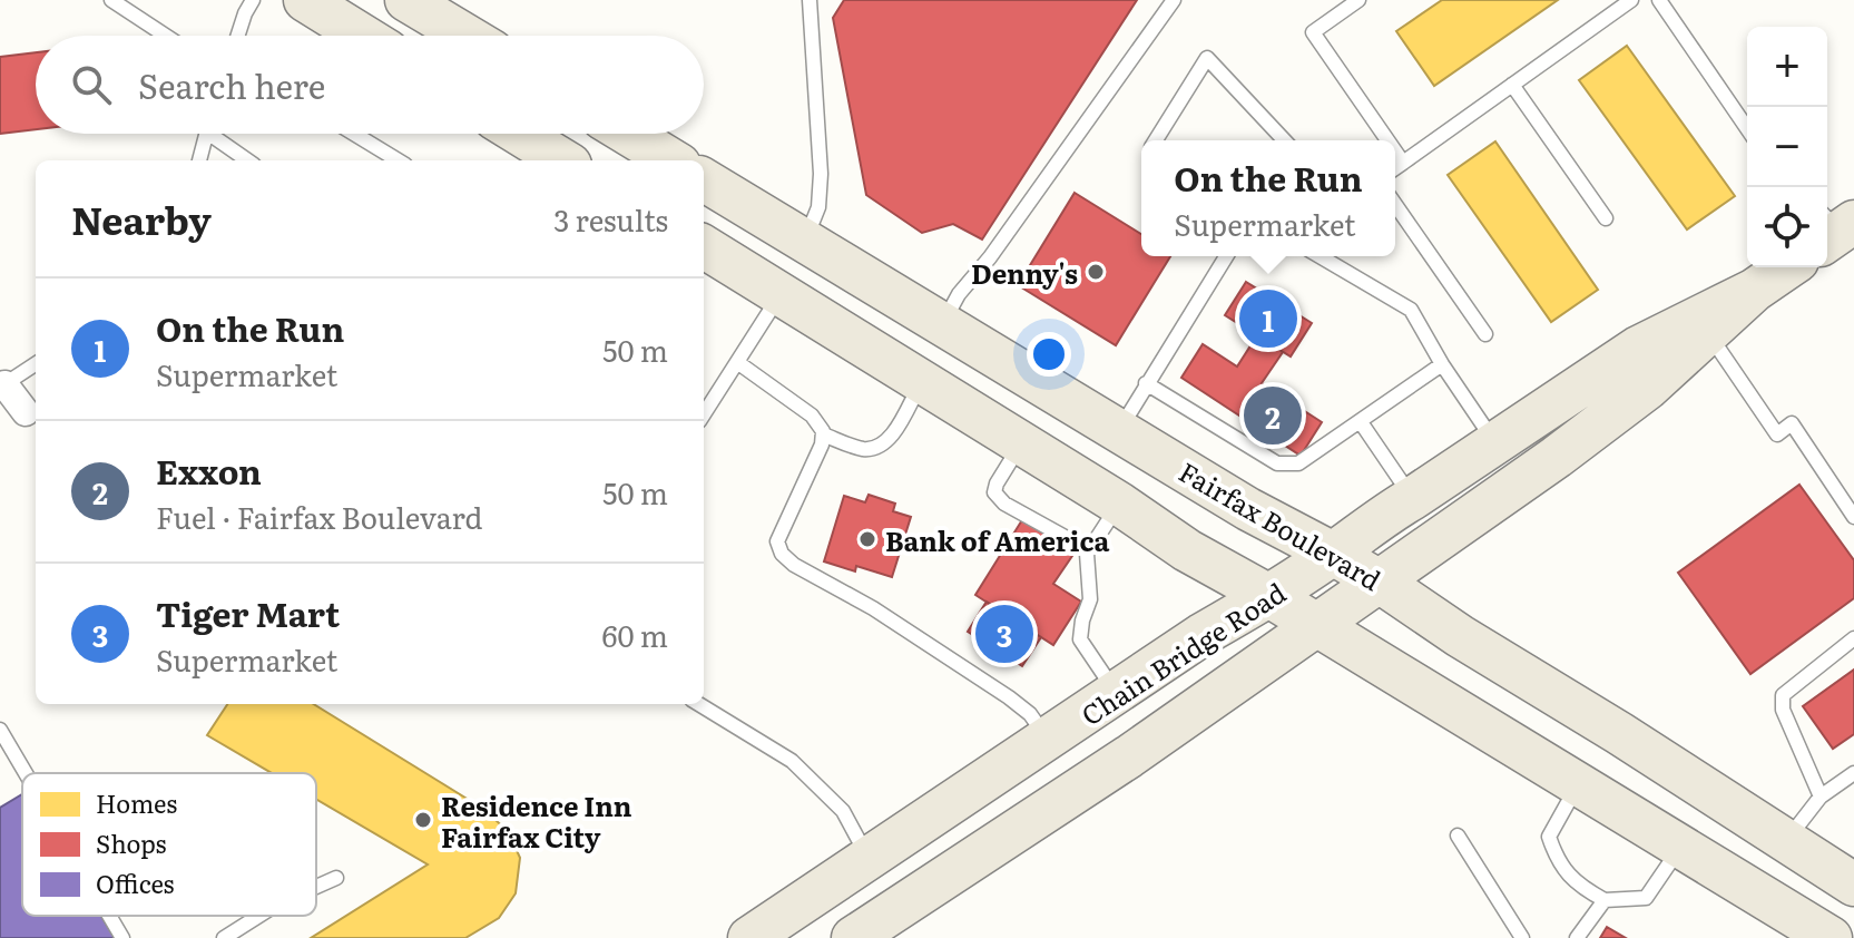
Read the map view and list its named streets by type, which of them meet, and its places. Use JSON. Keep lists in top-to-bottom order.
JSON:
{
  "streets": {
    "main road": ["Fairfax Boulevard", "Chain Bridge Road"]
  },
  "crossings": [
    ["Fairfax Boulevard", "Chain Bridge Road"]
  ],
  "places": ["Denny's", "Bank of America", "Residence Inn Fairfax City"],
  "legend": ["Homes", "Shops", "Offices"],
  "page": {
    "map_buttons": ["+", "−"],
    "search": "Search here",
    "popup": ["On the Run", "Supermarket"],
    "heading": ["Nearby", "3 results"],
    "list": [
      {
        "mark": "1",
        "name": "On the Run",
        "note": "Supermarket",
        "value": "50 m"
      },
      {
        "mark": "2",
        "name": "Exxon",
        "note": "Fuel · Fairfax Boulevard",
        "value": "50 m"
      },
      {
        "mark": "3",
        "name": "Tiger Mart",
        "note": "Supermarket",
        "value": "60 m"
      }
    ],
    "pins": ["1", "2", "3"]
  }
}
